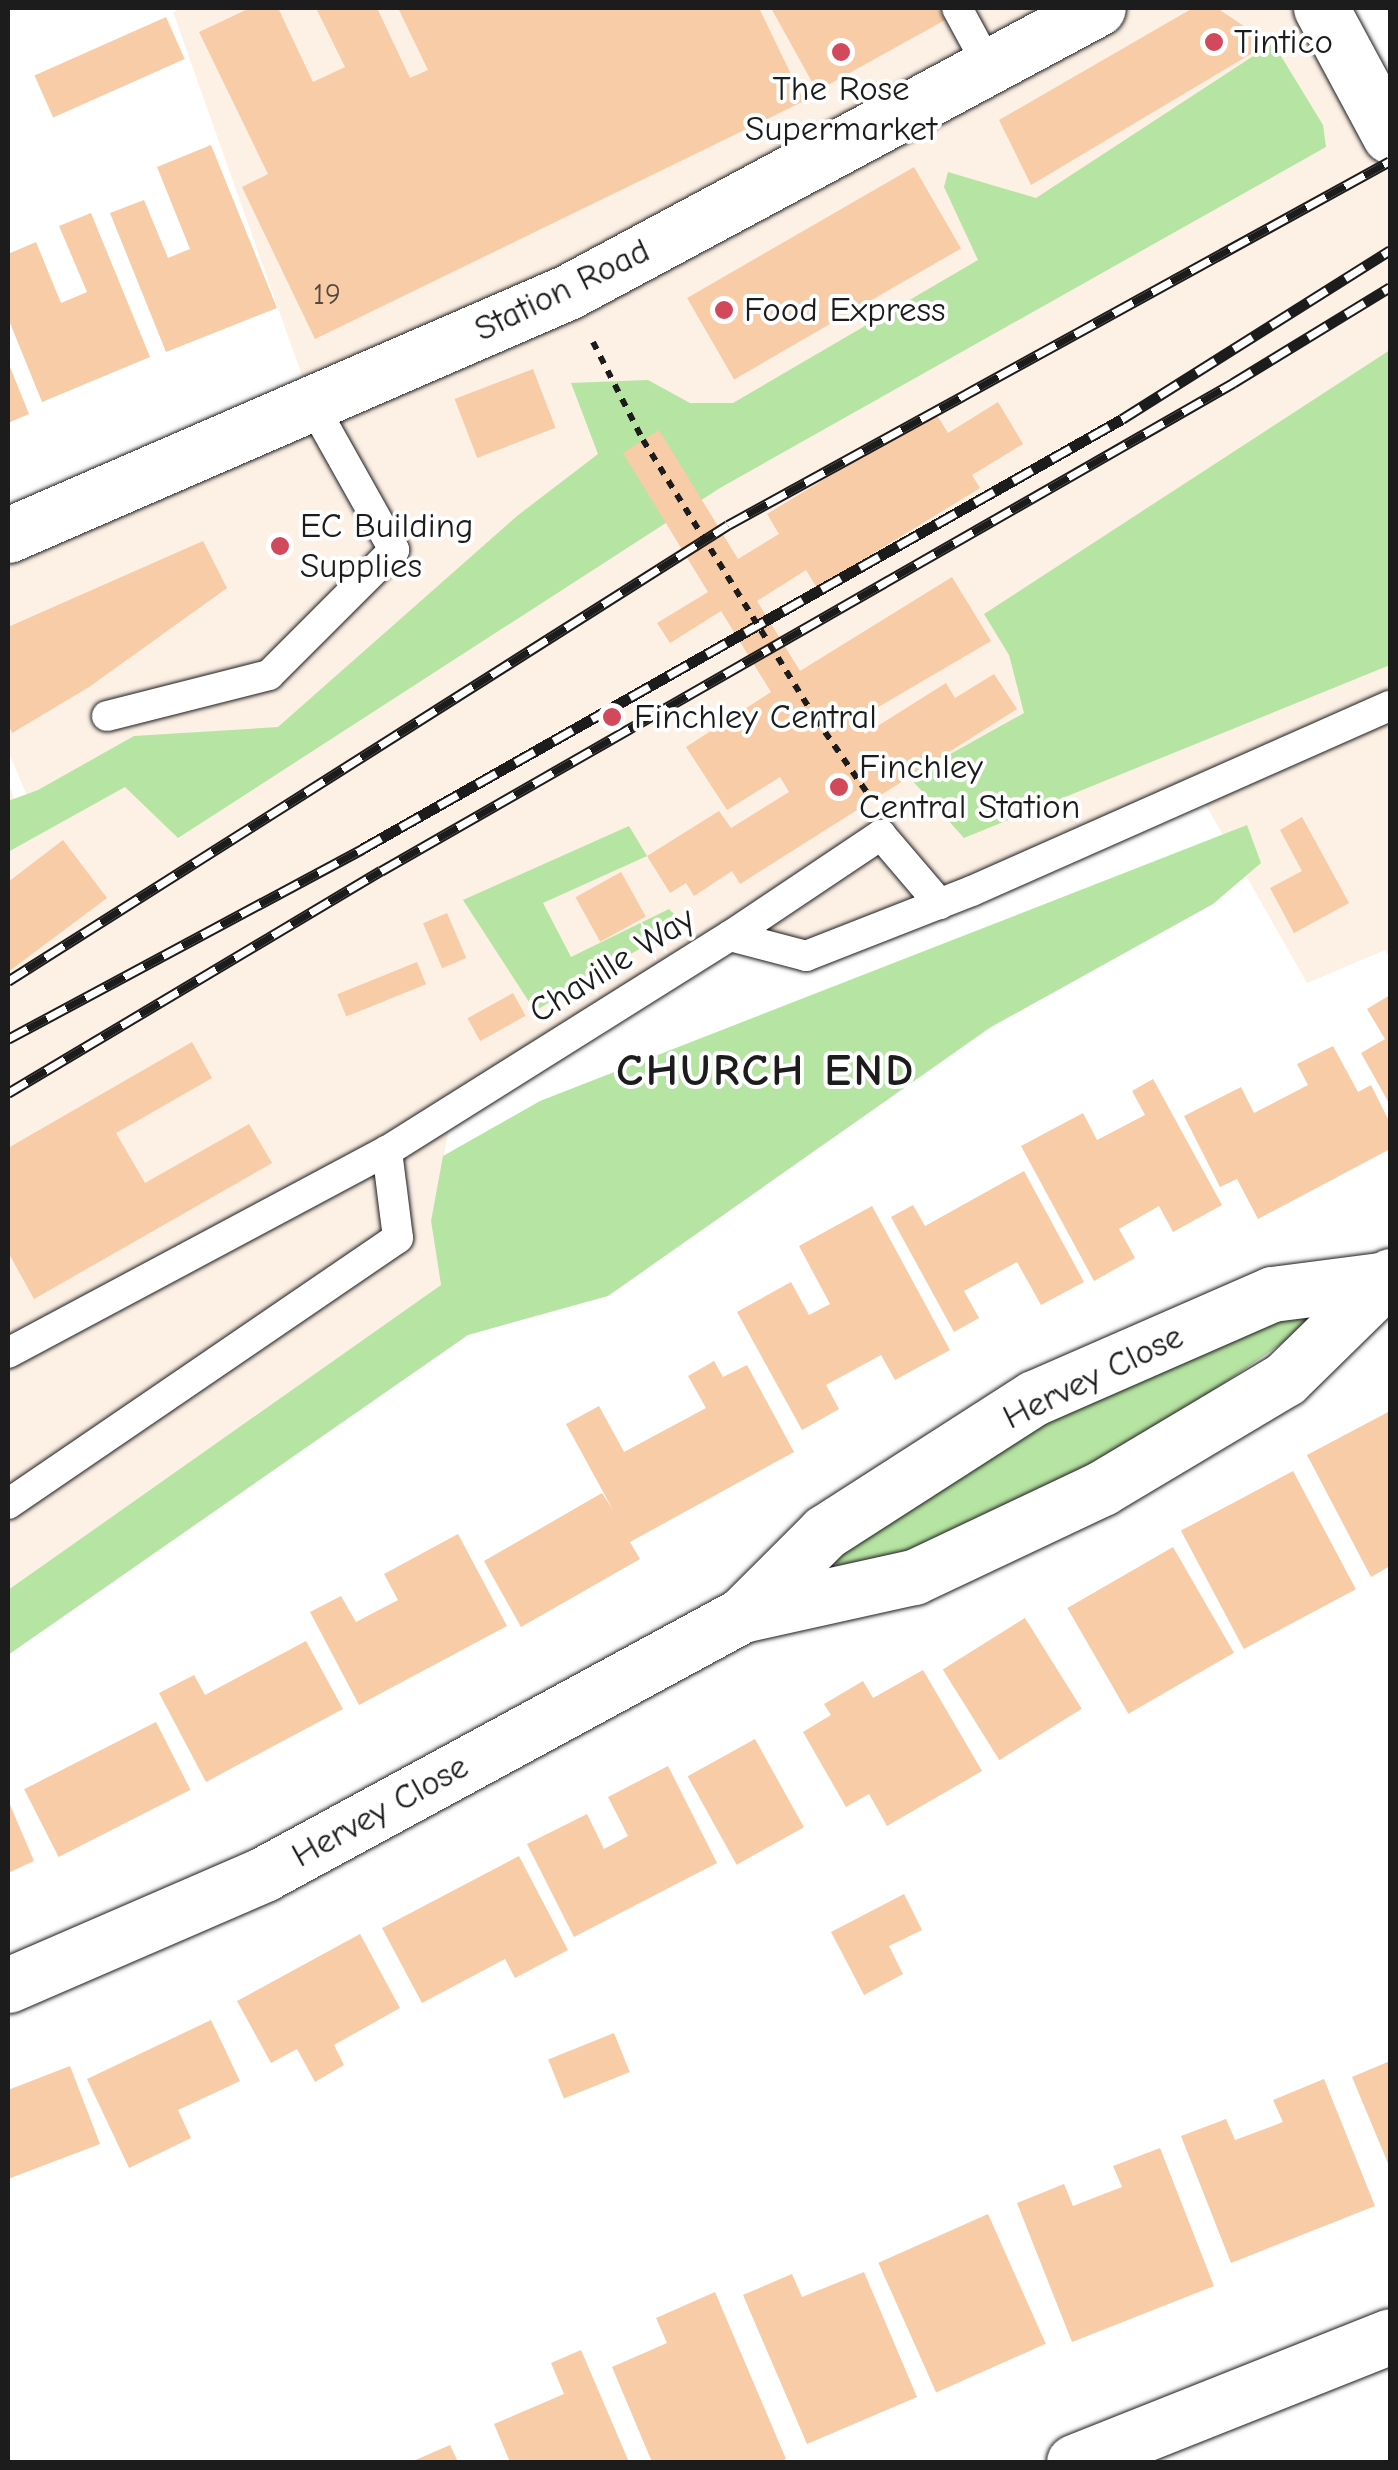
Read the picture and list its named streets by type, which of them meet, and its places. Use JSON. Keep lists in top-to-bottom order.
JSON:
{
  "streets": {
    "street": ["Station Road", "Hervey Close"],
    "lane": ["Chaville Way"]
  },
  "districts": ["CHURCH END"],
  "places": [
    "Tintico",
    "The Rose Supermarket",
    "Food Express",
    "EC Building Supplies",
    "Finchley Central",
    "Finchley Central Station"
  ],
  "house_numbers": ["19"]
}
